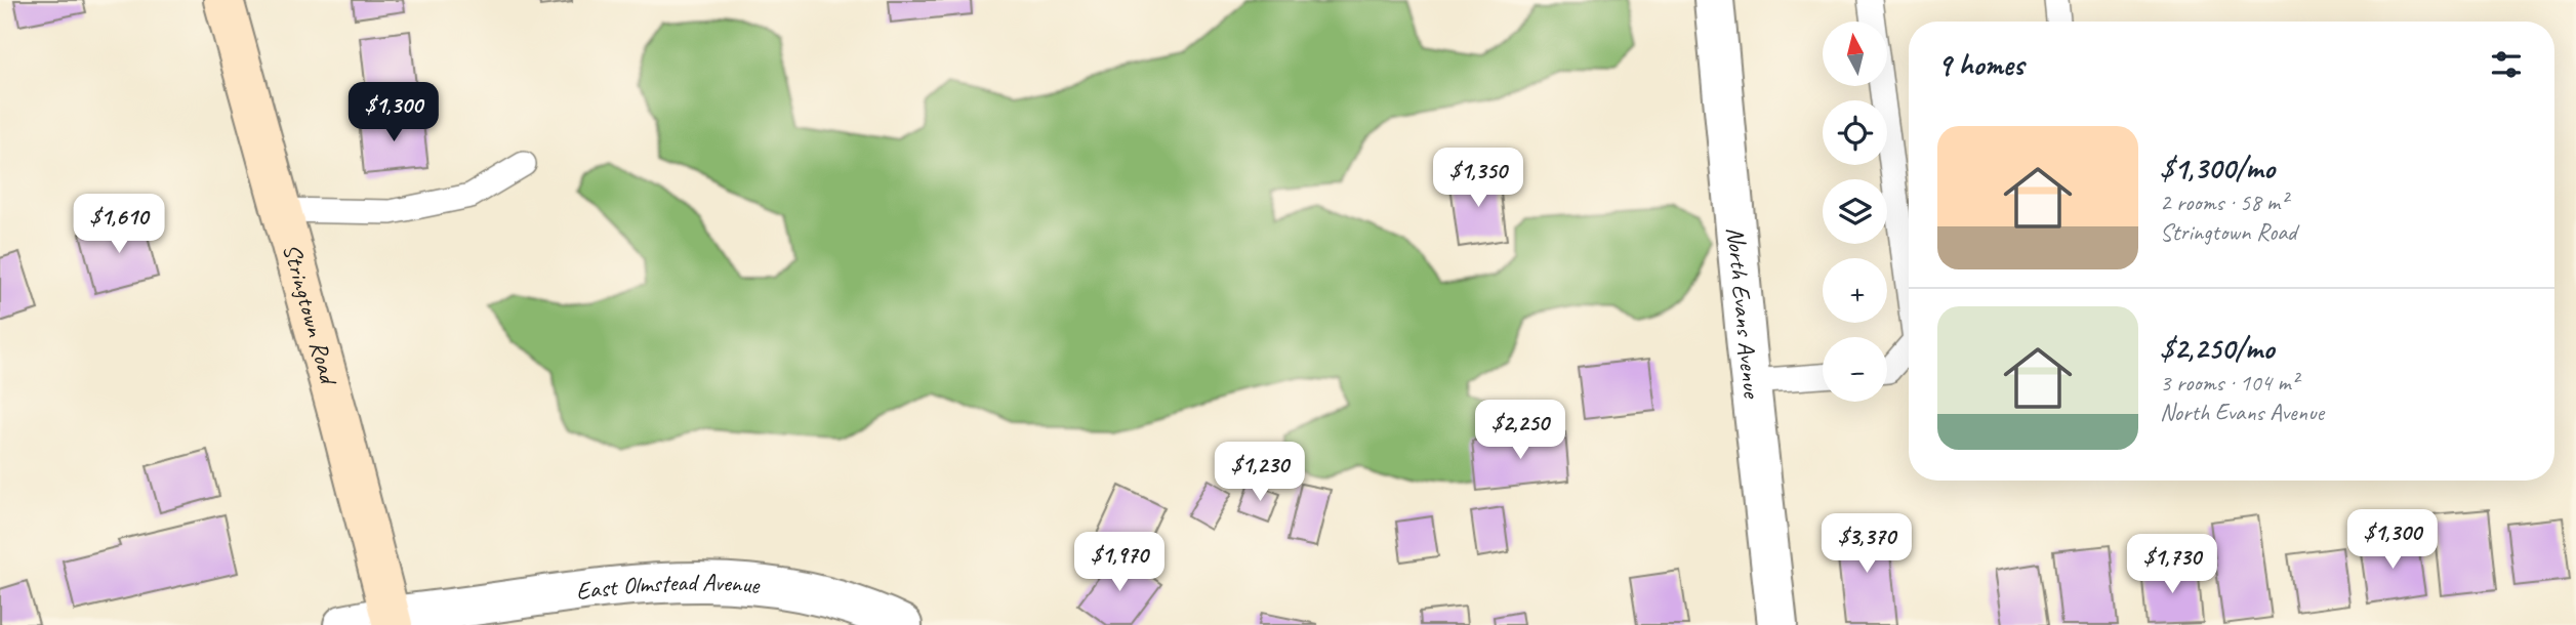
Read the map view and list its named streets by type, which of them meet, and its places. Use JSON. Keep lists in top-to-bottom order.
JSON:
{
  "streets": {
    "main road": ["Stringtown Road"],
    "street": ["North Evans Avenue", "East Olmstead Avenue"]
  },
  "crossings": [
    ["Stringtown Road", "East Olmstead Avenue"]
  ],
  "north": "top",
  "page": {
    "map_buttons": ["+", "−"],
    "heading": "9 homes",
    "price": [
      "$1,300",
      "$1,350",
      "$1,610",
      "$2,250",
      "$1,230",
      "$1,300",
      "$3,370",
      "$1,970",
      "$1,730"
    ],
    "list": [
      {
        "name": "$1,300/mo",
        "note": "2 rooms · 58 m² · Stringtown Road"
      },
      {
        "name": "$2,250/mo",
        "note": "3 rooms · 104 m² · North Evans Avenue"
      }
    ]
  }
}
